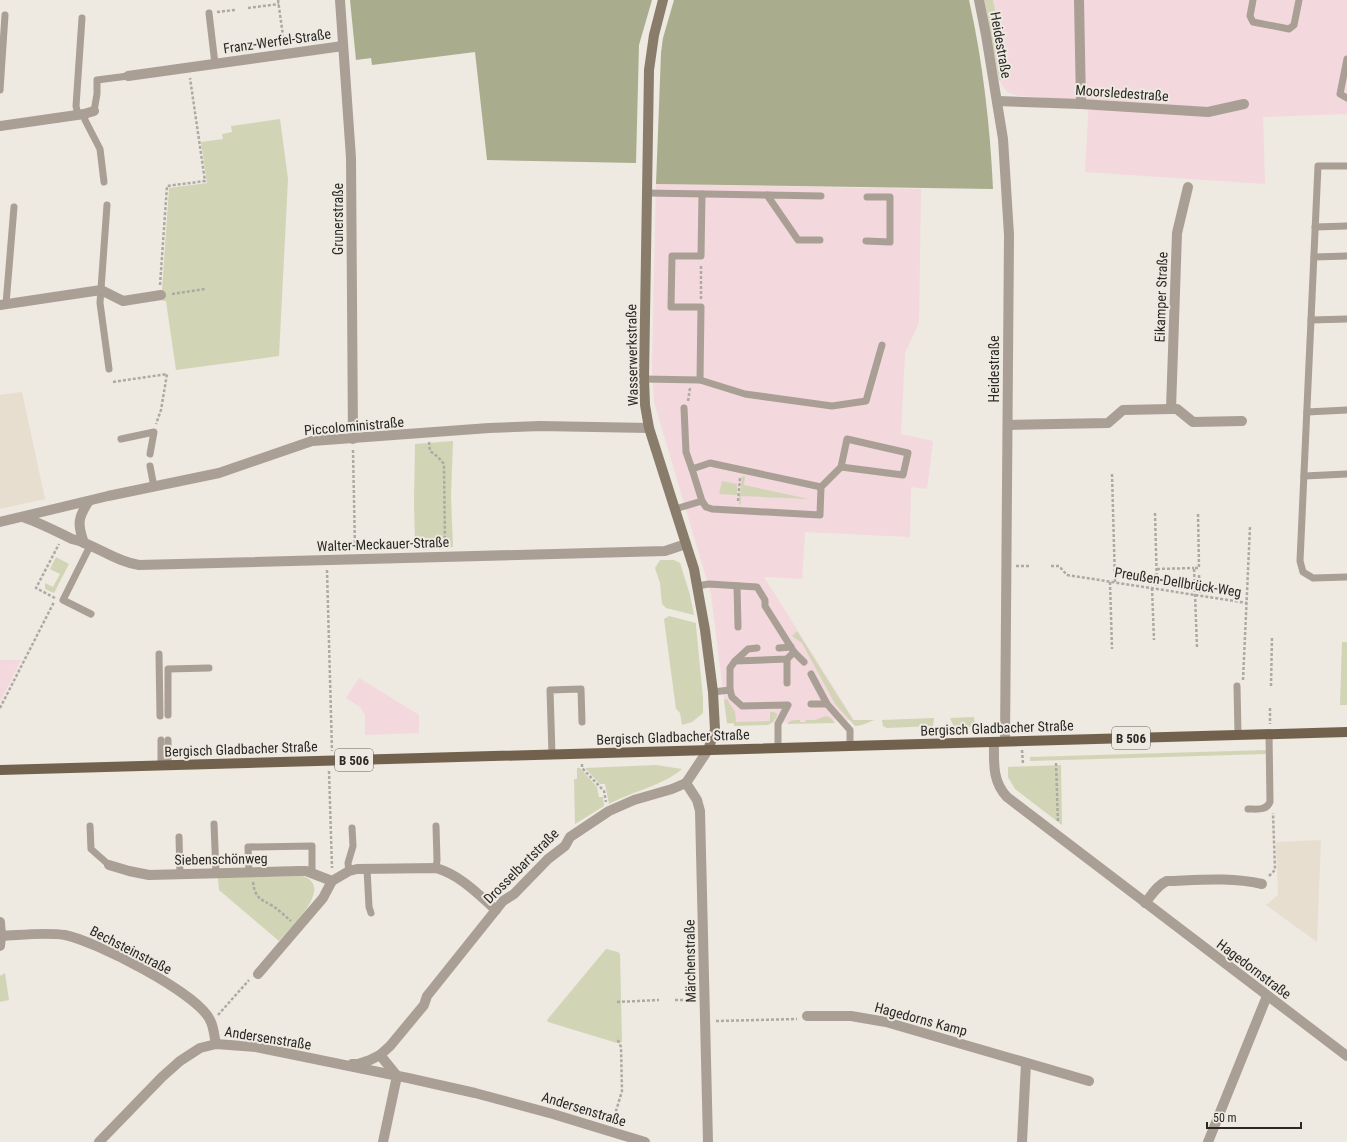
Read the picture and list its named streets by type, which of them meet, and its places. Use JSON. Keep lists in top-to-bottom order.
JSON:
{
  "streets": {
    "main road": ["Wasserwerkstraße", "Bergisch Gladbacher Straße", "B 506"],
    "street": [
      "Franz-Werfel-Straße",
      "Heidestraße",
      "Moorsledestraße",
      "Grunerstraße",
      "Eikamper Straße",
      "Piccoloministraße",
      "Walter-Meckauer-Straße",
      "Siebenschönweg",
      "Drosselbartstraße",
      "Bechsteinstraße",
      "Märchenstraße",
      "Hagedornstraße",
      "Hagedorns Kamp",
      "Andersenstraße"
    ],
    "path": ["Preußen-Dellbrück-Weg"]
  },
  "crossings": [
    ["Franz-Werfel-Straße", "Grunerstraße"],
    ["Heidestraße", "Moorsledestraße"],
    ["Heidestraße", "Bergisch Gladbacher Straße"],
    ["Grunerstraße", "Piccoloministraße"],
    ["Wasserwerkstraße", "Piccoloministraße"],
    ["Wasserwerkstraße", "Walter-Meckauer-Straße"],
    ["Wasserwerkstraße", "Bergisch Gladbacher Straße"],
    ["Piccoloministraße", "Walter-Meckauer-Straße"],
    ["Bergisch Gladbacher Straße", "Hagedornstraße"],
    ["Drosselbartstraße", "Märchenstraße"],
    ["Drosselbartstraße", "Andersenstraße"],
    ["Bechsteinstraße", "Andersenstraße"]
  ],
  "scale_bar": "50 m"
}
